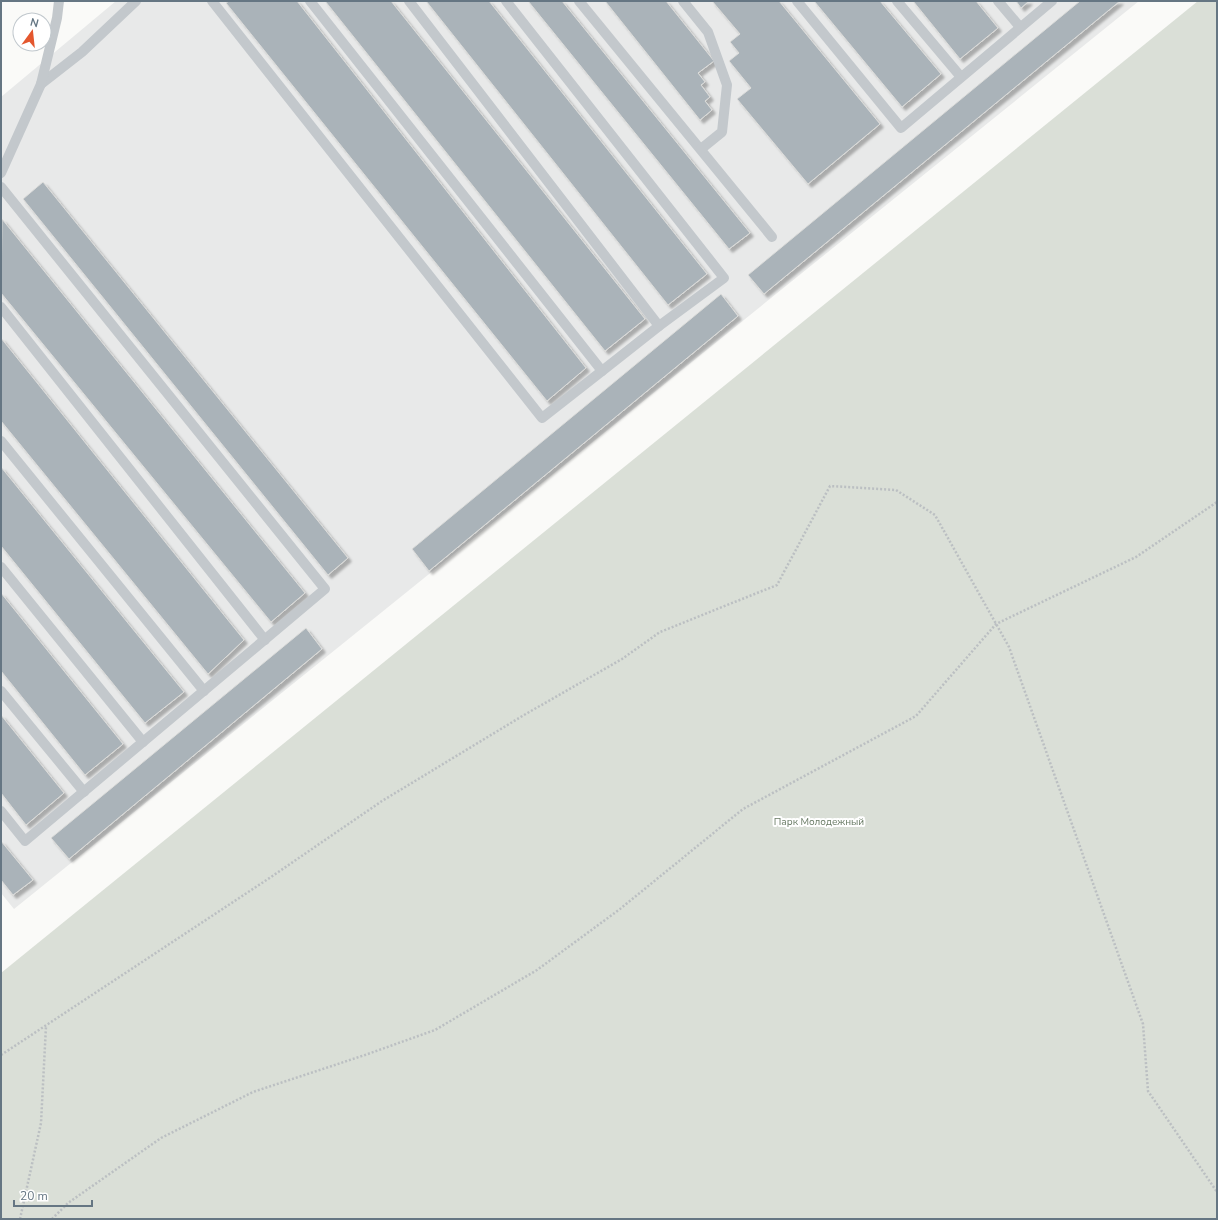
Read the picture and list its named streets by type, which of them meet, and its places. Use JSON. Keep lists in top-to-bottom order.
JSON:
{
  "parks": ["Парк Молодежный"],
  "scale_bar": "20 m",
  "north": "top"
}
